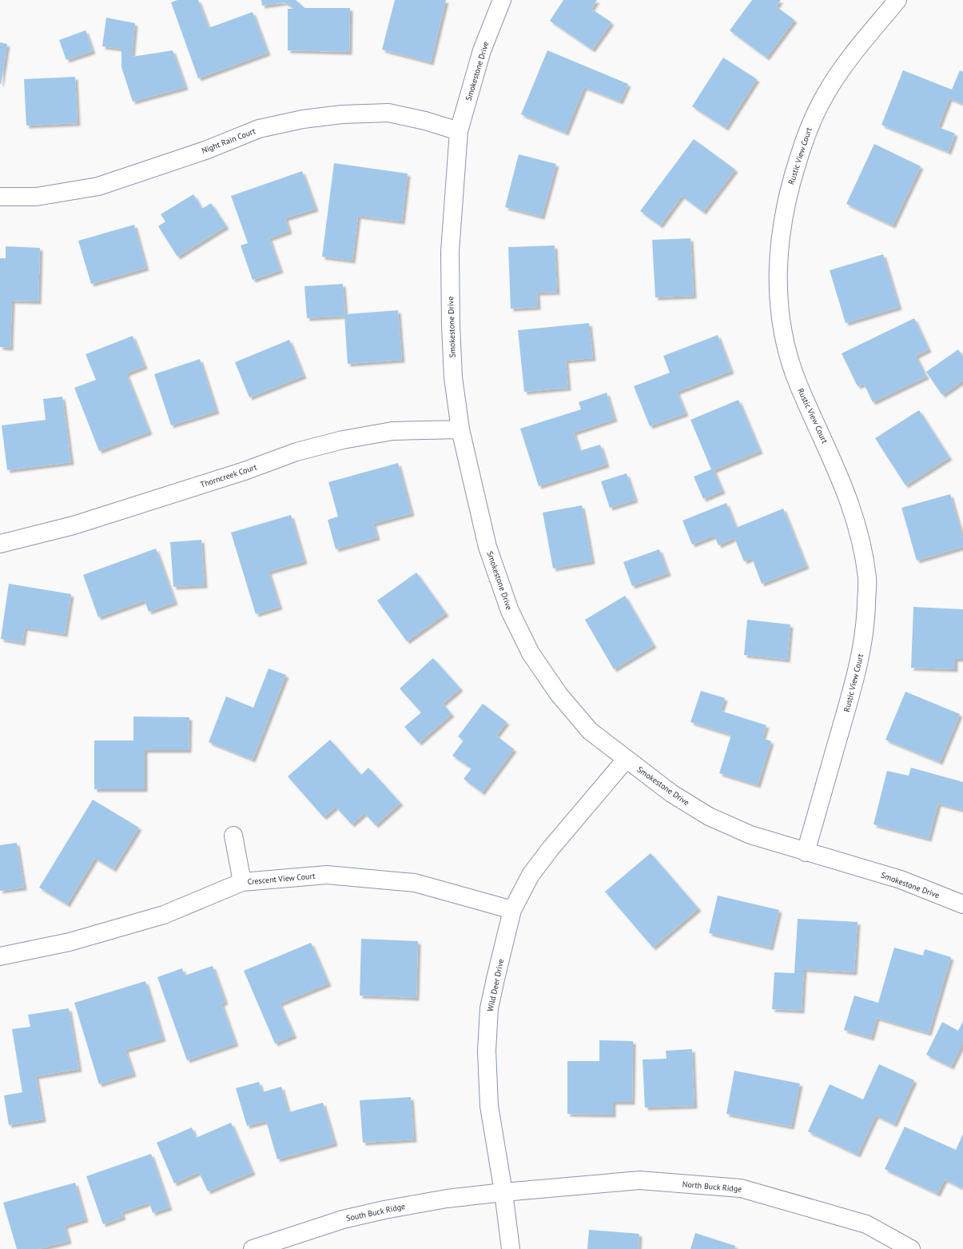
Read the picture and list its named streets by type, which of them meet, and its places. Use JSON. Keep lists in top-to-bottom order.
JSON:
{
  "streets": {
    "street": [
      "Smokestone Drive",
      "Night Rain Court",
      "Rustic View Court",
      "Thorncreek Court",
      "Crescent View Court",
      "Wild Deer Drive",
      "North Buck Ridge",
      "South Buck Ridge"
    ]
  },
  "crossings": [
    ["Smokestone Drive", "Night Rain Court"],
    ["Smokestone Drive", "Rustic View Court"],
    ["Smokestone Drive", "Thorncreek Court"],
    ["Smokestone Drive", "Wild Deer Drive"],
    ["Crescent View Court", "Wild Deer Drive"],
    ["Wild Deer Drive", "North Buck Ridge"],
    ["Wild Deer Drive", "South Buck Ridge"],
    ["North Buck Ridge", "South Buck Ridge"]
  ]
}
